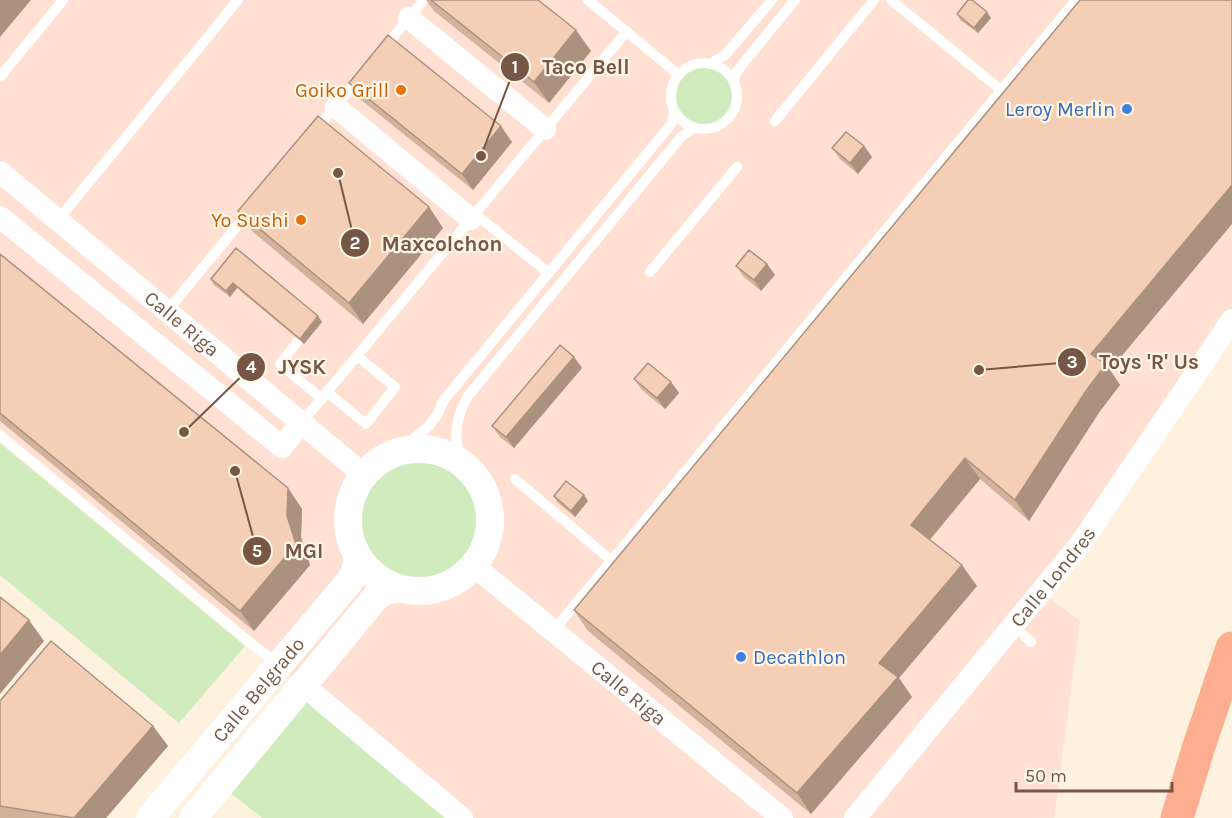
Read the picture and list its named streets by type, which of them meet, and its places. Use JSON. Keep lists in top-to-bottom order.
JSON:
{
  "streets": {
    "street": ["Calle Riga", "Calle Londres", "Calle Belgrado"]
  },
  "crossings": [
    ["Calle Riga", "Calle Belgrado"]
  ],
  "places": [
    "Goiko Grill",
    "Leroy Merlin",
    "Taco Bell",
    "Maxcolchon",
    "Yo Sushi",
    "Toys 'R' Us",
    "JYSK",
    "MGI",
    "Decathlon"
  ],
  "scale_bar": "50 m"
}
